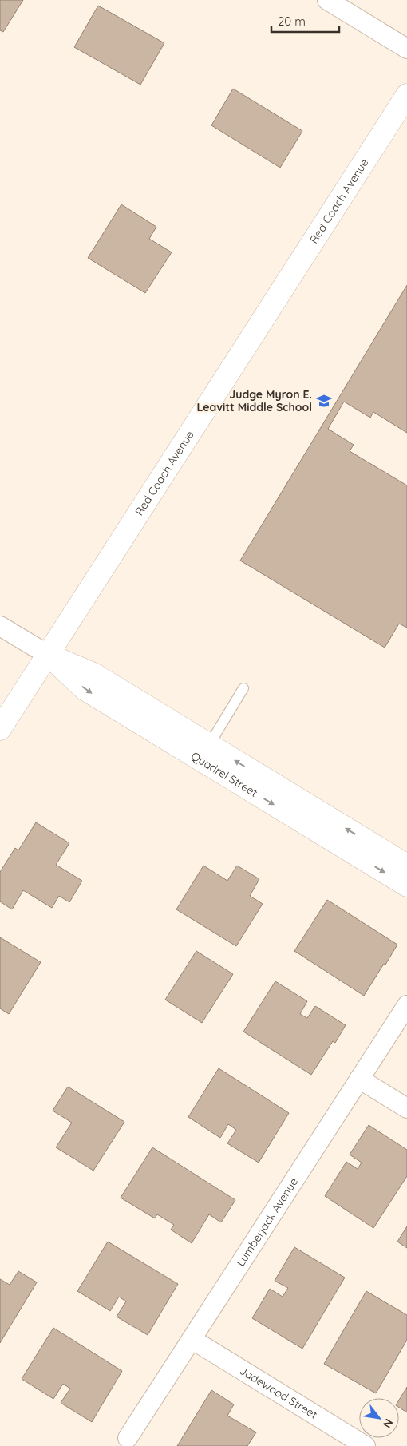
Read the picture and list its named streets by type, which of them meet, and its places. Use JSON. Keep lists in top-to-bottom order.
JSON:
{
  "streets": {
    "street": [
      "Red Coach Avenue",
      "Quadrel Street",
      "Lumberjack Avenue",
      "Jadewood Street"
    ]
  },
  "crossings": [
    ["Red Coach Avenue", "Quadrel Street"],
    ["Lumberjack Avenue", "Jadewood Street"]
  ],
  "places": {
    "school or university": ["Judge Myron E. Leavitt Middle School"]
  },
  "scale_bar": "20 m",
  "north": "bottom right"
}
